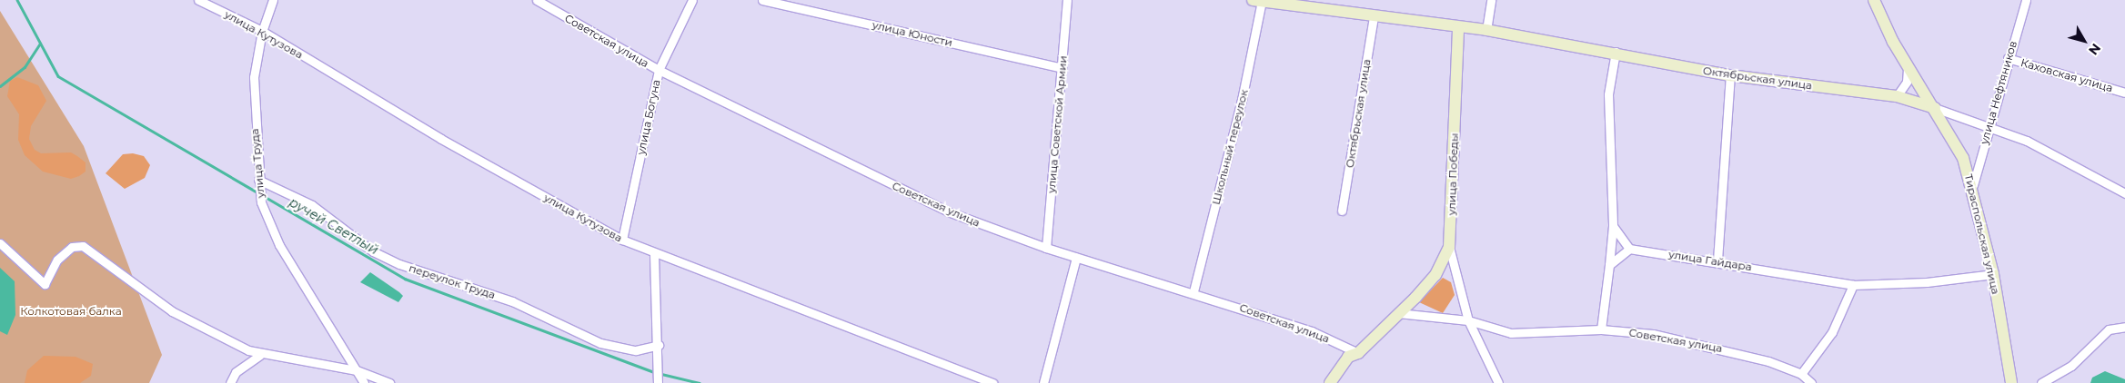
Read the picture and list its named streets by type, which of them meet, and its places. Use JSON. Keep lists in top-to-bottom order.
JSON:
{
  "streets": {
    "street": [
      "улица Юности",
      "улица Кутузова",
      "Советская улица",
      "Каховская улица",
      "Октябрьская улица",
      "улица Нефтяников",
      "улица Богуна",
      "улица Советской Армии",
      "Школьный переулок",
      "улица Труда",
      "улица Победы",
      "Тираспольская улица",
      "улица Гайдара",
      "переулок Труда"
    ]
  },
  "crossings": [
    ["улица Юности", "улица Советской Армии"],
    ["улица Кутузова", "улица Богуна"],
    ["улица Кутузова", "улица Труда"],
    ["Советская улица", "улица Богуна"],
    ["Советская улица", "улица Советской Армии"],
    ["Советская улица", "Школьный переулок"],
    ["Советская улица", "улица Победы"],
    ["Каховская улица", "улица Нефтяников"],
    ["Октябрьская улица", "улица Нефтяников"],
    ["Октябрьская улица", "Школьный переулок"],
    ["Октябрьская улица", "улица Победы"],
    ["Октябрьская улица", "Тираспольская улица"],
    ["улица Нефтяников", "Тираспольская улица"],
    ["улица Труда", "переулок Труда"],
    ["Тираспольская улица", "улица Гайдара"]
  ],
  "water": ["ручей Светлый"],
  "parks": ["Колкотовая балка"],
  "north": "bottom right"
}
